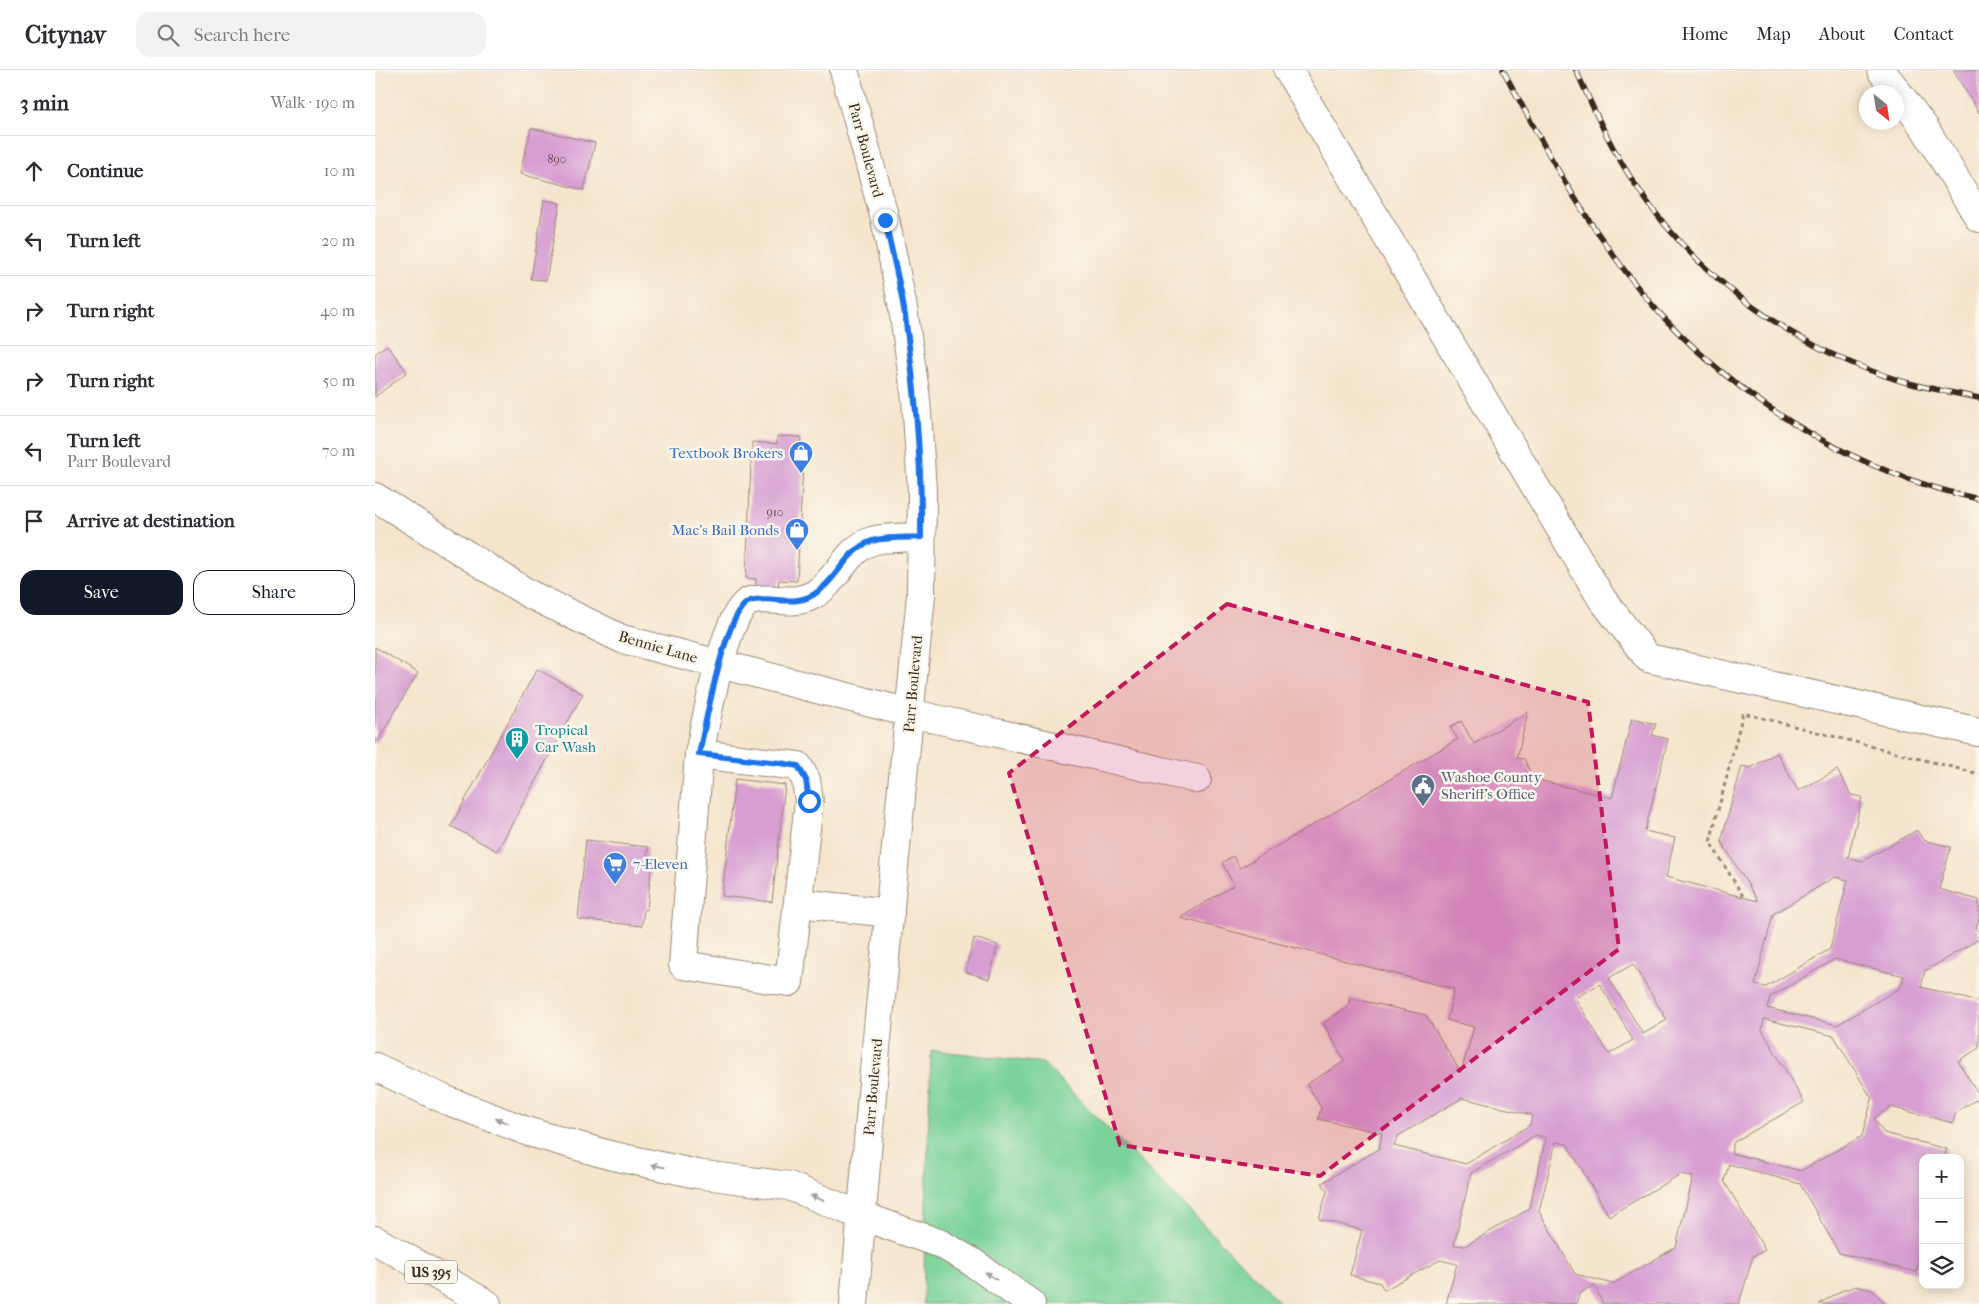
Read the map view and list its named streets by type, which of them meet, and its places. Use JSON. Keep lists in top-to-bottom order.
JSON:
{
  "streets": {
    "main road": ["Parr Boulevard", "Bennie Lane", "US 395"]
  },
  "crossings": [
    ["Parr Boulevard", "Bennie Lane"]
  ],
  "places": {
    "shop": ["Textbook Brokers", "Mac's Bail Bonds"],
    "building": ["Tropical Car Wash"],
    "public building": ["Washoe County Sheriff's Office"],
    "supermarket": ["7-Eleven"]
  },
  "house_numbers": ["890", "910"],
  "north": "bottom right",
  "page": {
    "header": "Citynav",
    "search": "Search here",
    "nav": [
      "Home",
      "Map",
      "About",
      "Contact"
    ],
    "heading": ["3 min", "Walk · 190 m"],
    "list": [
      ["Continue", "10 m"],
      ["Turn left", "20 m"],
      ["Turn right", "40 m"],
      ["Turn right", "50 m"],
      ["Turn left", "Parr Boulevard", "70 m"],
      "Arrive at destination"
    ],
    "buttons": ["Save", "Share"],
    "map_buttons": ["+", "−"]
  }
}
